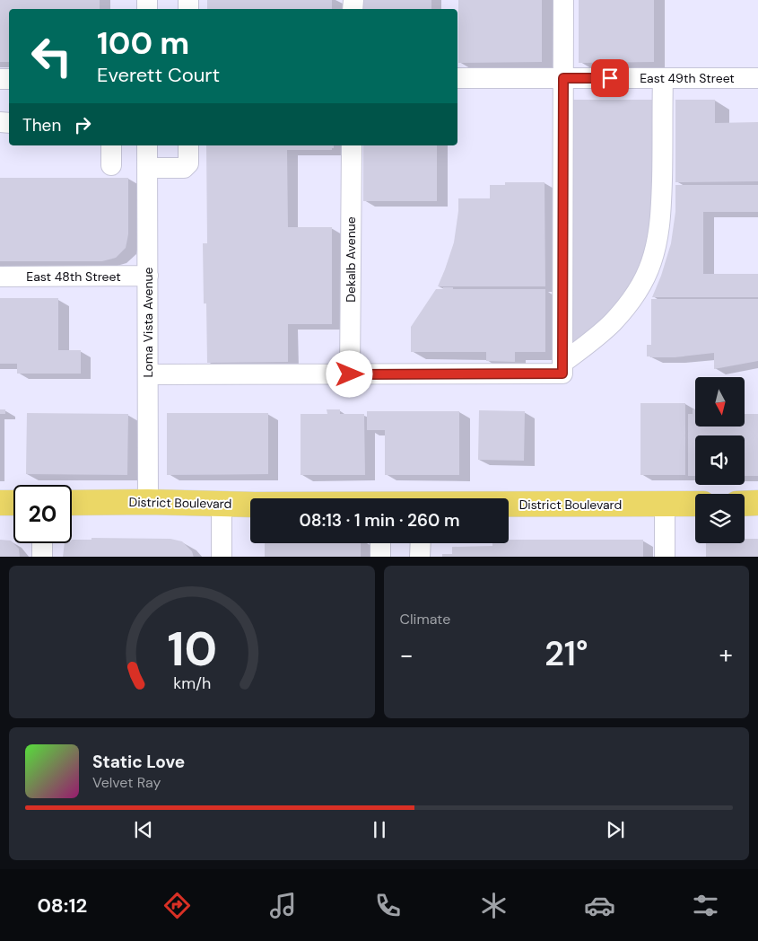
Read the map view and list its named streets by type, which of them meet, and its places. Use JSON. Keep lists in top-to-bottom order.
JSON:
{
  "streets": {
    "main road": ["District Boulevard"],
    "street": [
      "East 49th Street",
      "Dekalb Avenue",
      "East 48th Street",
      "Loma Vista Avenue"
    ]
  },
  "crossings": [
    ["East 48th Street", "Loma Vista Avenue"],
    ["Loma Vista Avenue", "District Boulevard"]
  ],
  "north": "bottom",
  "page": {
    "turn": ["100 m", "Everett Court"],
    "then": "Then",
    "limit": "20",
    "trip": "08:13 · 1 min · 260 m",
    "tile": "Climate",
    "heat": ["−", "21°", "+"],
    "song": ["Static Love", "Velvet Ray"],
    "tabs": "08:12",
    "gauge": ["10", "km/h"]
  }
}
